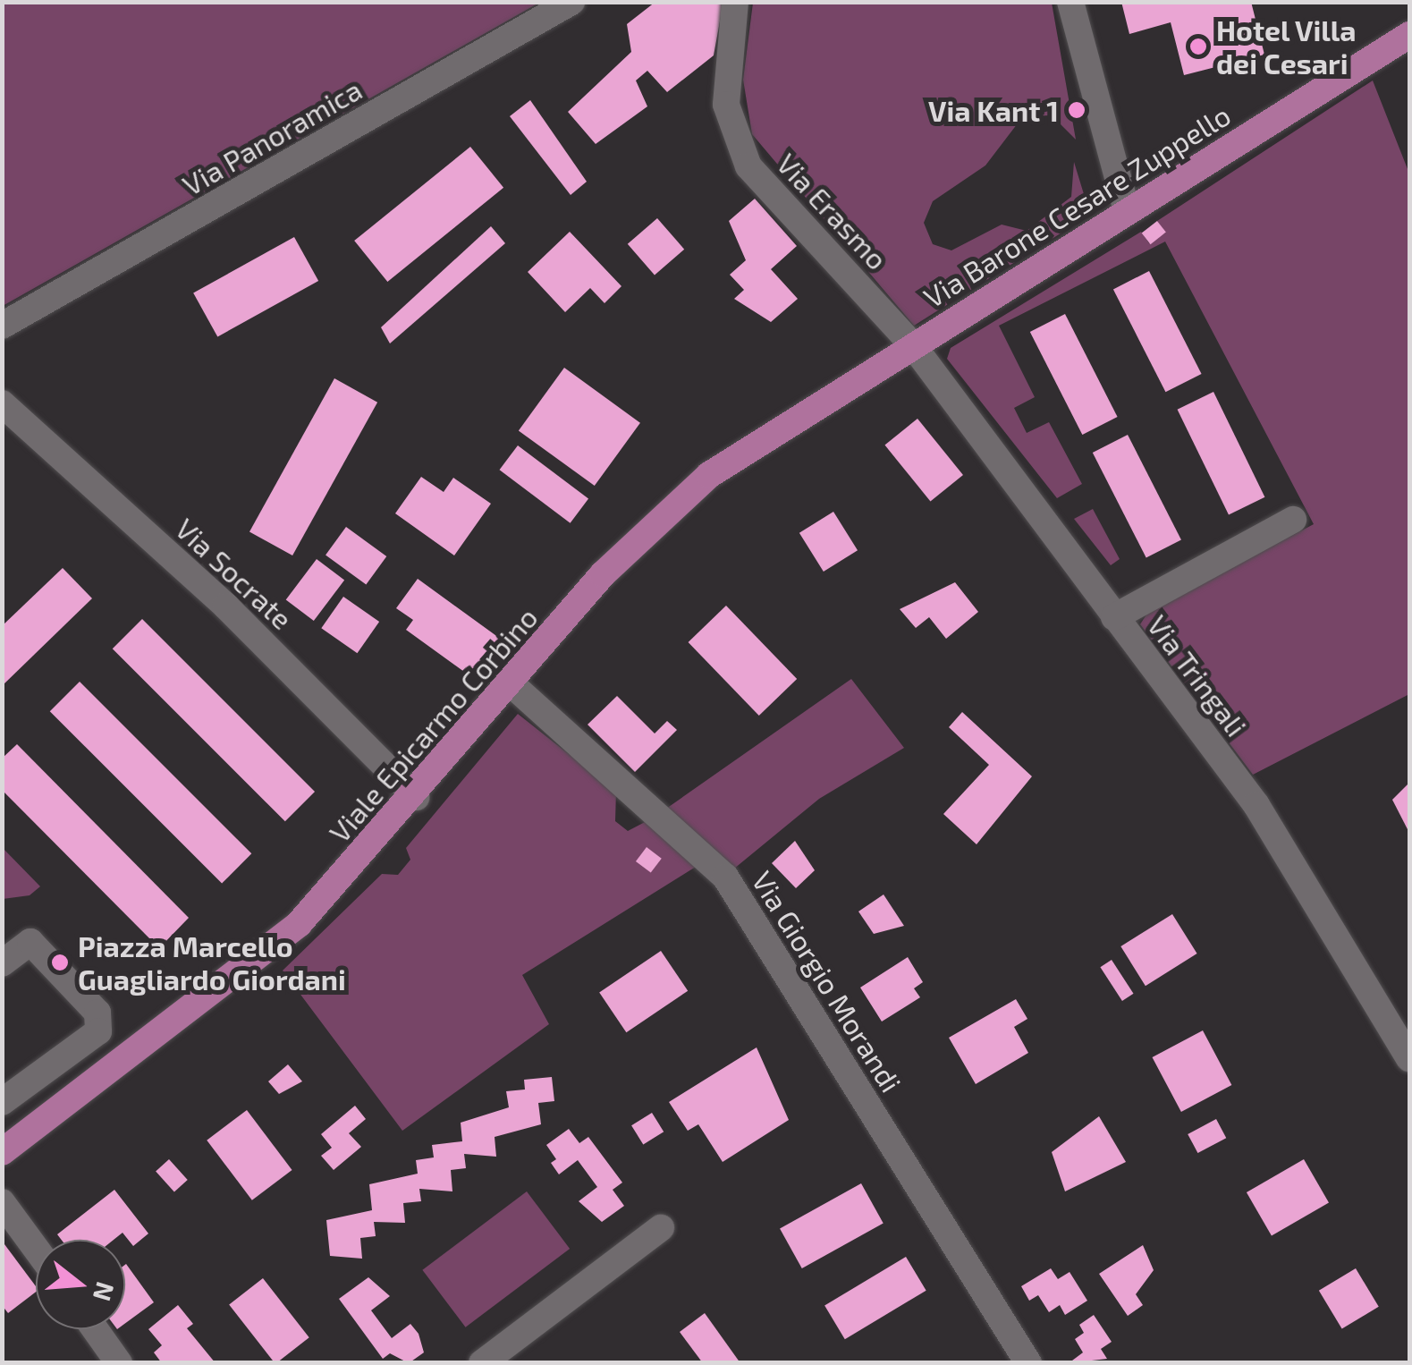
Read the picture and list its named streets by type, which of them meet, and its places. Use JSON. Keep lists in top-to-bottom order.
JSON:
{
  "streets": {
    "main road": ["Via Barone Cesare Zuppello", "Viale Epicarmo Corbino"],
    "street": [
      "Via Panoramica",
      "Via Erasmo",
      "Via Socrate",
      "Via Tringali",
      "Via Giorgio Morandi"
    ]
  },
  "crossings": [
    ["Via Barone Cesare Zuppello", "Via Erasmo"],
    ["Via Barone Cesare Zuppello", "Via Tringali"],
    ["Via Barone Cesare Zuppello", "Viale Epicarmo Corbino"],
    ["Via Erasmo", "Via Tringali"],
    ["Via Erasmo", "Viale Epicarmo Corbino"],
    ["Via Socrate", "Viale Epicarmo Corbino"],
    ["Via Tringali", "Viale Epicarmo Corbino"],
    ["Viale Epicarmo Corbino", "Via Giorgio Morandi"]
  ],
  "places": ["Hotel Villa dei Cesari", "Via Kant 1", "Piazza Marcello Guagliardo Giordani"],
  "north": "right"
}
